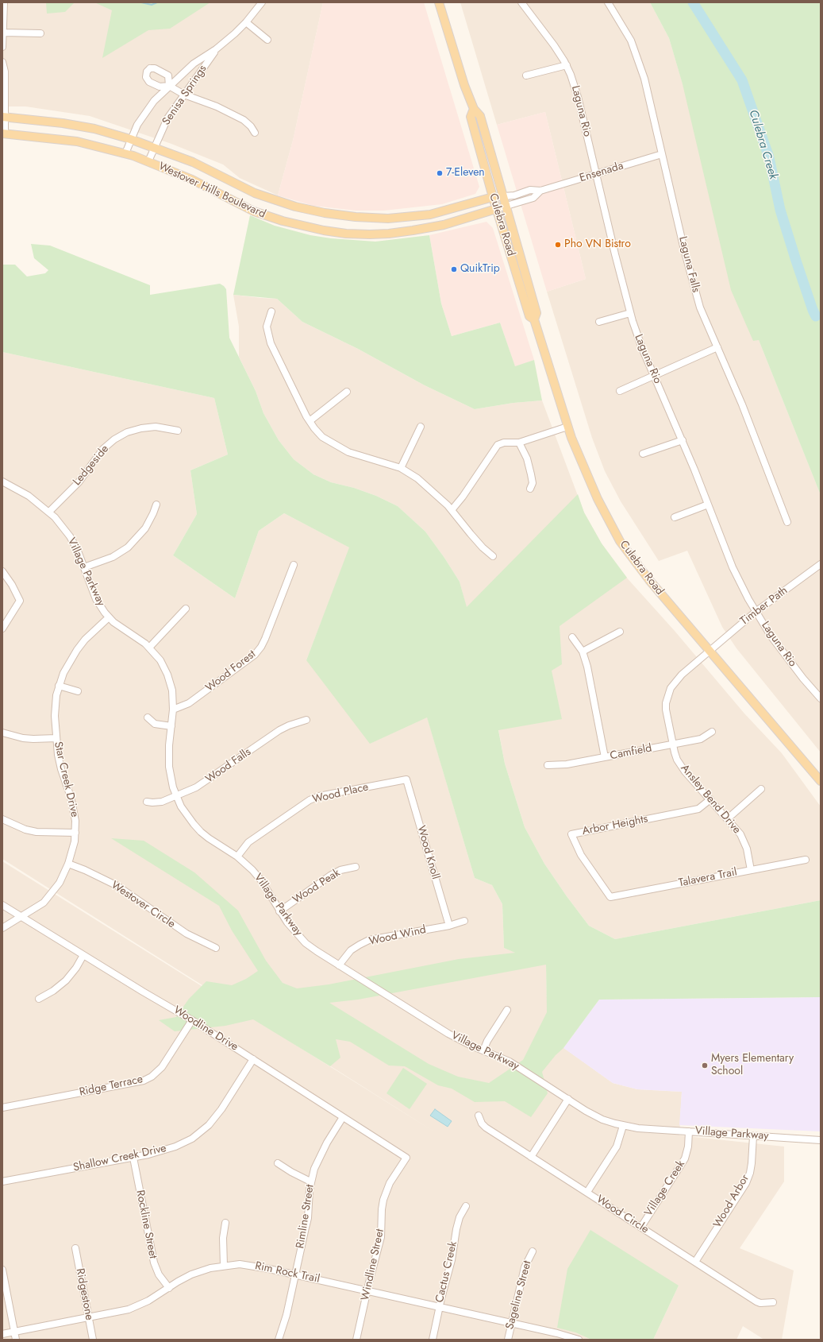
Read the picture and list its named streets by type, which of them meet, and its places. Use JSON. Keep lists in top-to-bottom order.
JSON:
{
  "streets": {
    "main road": ["Westover Hills Boulevard", "Culebra Road"],
    "street": [
      "Senisa Springs",
      "Laguna Rio",
      "Ensenada",
      "Laguna Falls",
      "Ledgeside",
      "Village Parkway",
      "Timber Path",
      "Wood Forest",
      "Camfield",
      "Wood Falls",
      "Star Creek Drive",
      "Wood Place",
      "Ansley Bend Drive",
      "Arbor Heights",
      "Wood Knoll",
      "Talavera Trail",
      "Wood Peak",
      "Westover Circle",
      "Wood Wind",
      "Woodline Drive",
      "Ridge Terrace",
      "Shallow Creek Drive",
      "Village Creek",
      "Wood Arbor",
      "Wood Circle",
      "Rimline Street",
      "Rockline Street",
      "Windline Street",
      "Cactus Creek",
      "Rim Rock Trail",
      "Ridgestone",
      "Sageline Street"
    ]
  },
  "crossings": [
    ["Senisa Springs", "Westover Hills Boulevard"],
    ["Laguna Rio", "Ensenada"],
    ["Laguna Rio", "Timber Path"],
    ["Ensenada", "Westover Hills Boulevard"],
    ["Ensenada", "Culebra Road"],
    ["Ensenada", "Laguna Falls"],
    ["Westover Hills Boulevard", "Culebra Road"],
    ["Culebra Road", "Timber Path"],
    ["Culebra Road", "Ansley Bend Drive"],
    ["Ledgeside", "Village Parkway"],
    ["Village Parkway", "Wood Forest"],
    ["Village Parkway", "Wood Falls"],
    ["Village Parkway", "Star Creek Drive"],
    ["Village Parkway", "Wood Place"],
    ["Village Parkway", "Wood Peak"],
    ["Village Parkway", "Wood Wind"],
    ["Village Parkway", "Village Creek"],
    ["Village Parkway", "Wood Arbor"],
    ["Timber Path", "Ansley Bend Drive"],
    ["Camfield", "Ansley Bend Drive"],
    ["Star Creek Drive", "Westover Circle"],
    ["Star Creek Drive", "Woodline Drive"],
    ["Wood Place", "Wood Knoll"],
    ["Ansley Bend Drive", "Arbor Heights"],
    ["Ansley Bend Drive", "Talavera Trail"],
    ["Arbor Heights", "Talavera Trail"],
    ["Wood Knoll", "Wood Wind"],
    ["Woodline Drive", "Ridge Terrace"],
    ["Woodline Drive", "Shallow Creek Drive"],
    ["Woodline Drive", "Rimline Street"],
    ["Woodline Drive", "Windline Street"],
    ["Shallow Creek Drive", "Rockline Street"],
    ["Village Creek", "Wood Circle"],
    ["Wood Arbor", "Wood Circle"],
    ["Rimline Street", "Rim Rock Trail"],
    ["Rockline Street", "Rim Rock Trail"],
    ["Windline Street", "Rim Rock Trail"],
    ["Cactus Creek", "Rim Rock Trail"],
    ["Rim Rock Trail", "Ridgestone"],
    ["Rim Rock Trail", "Sageline Street"]
  ],
  "water": ["Culebra Creek"],
  "places": [
    "7-Eleven",
    "Pho VN Bistro",
    "QuikTrip",
    "Myers Elementary School"
  ]
}
